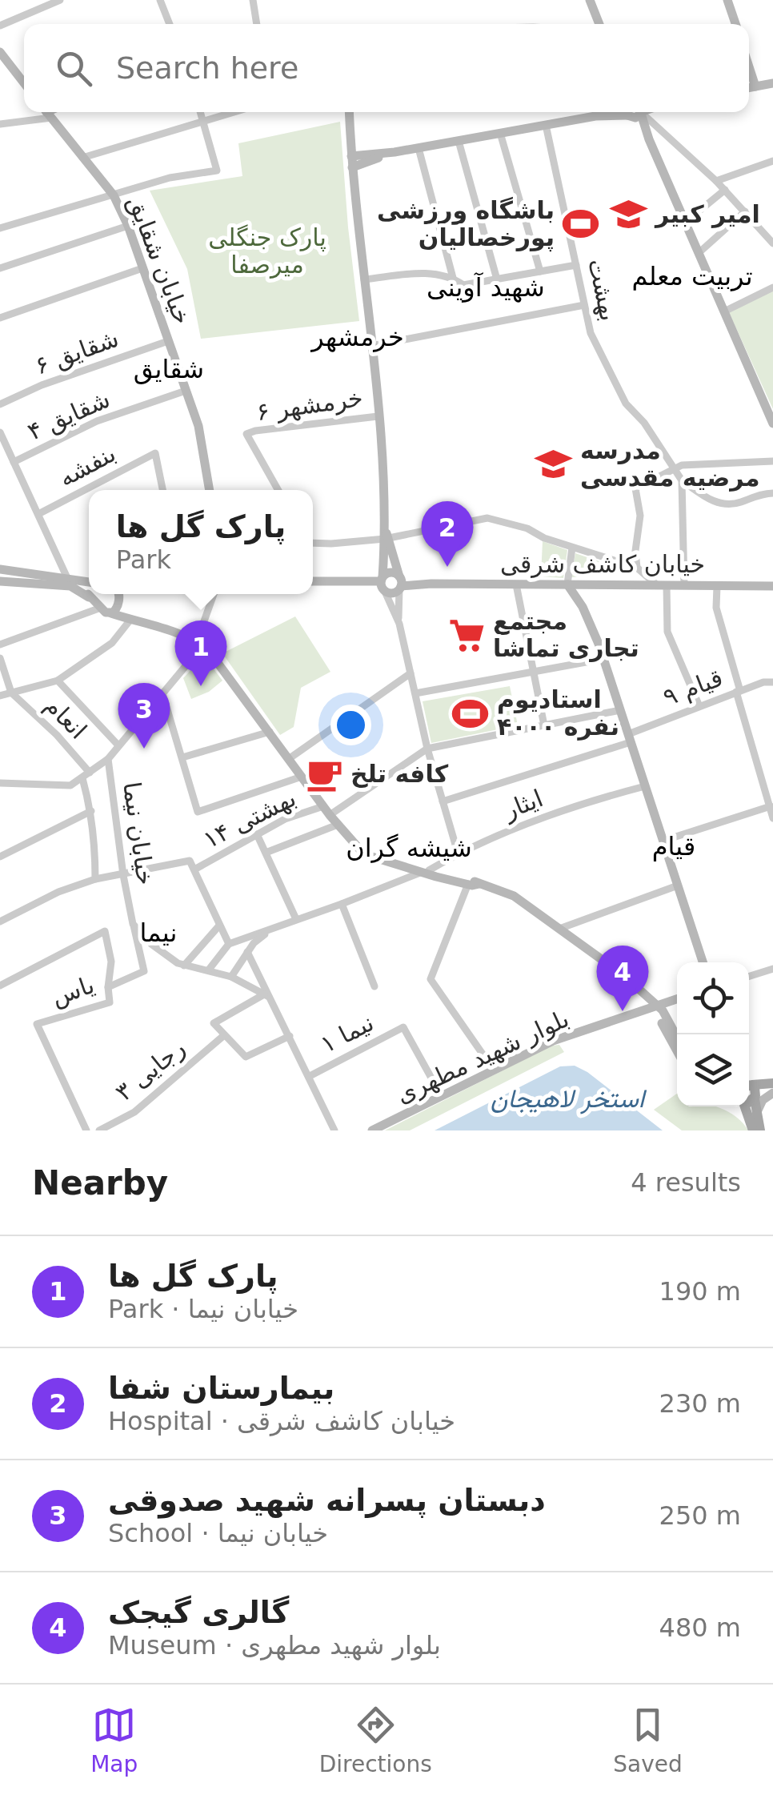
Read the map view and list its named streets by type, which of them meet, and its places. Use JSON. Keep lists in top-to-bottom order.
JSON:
{
  "streets": {
    "main road": ["خیابان شقایق", "خیابان کاشف شرقی", "بلوار شهید مطهری"],
    "street": [
      "بهشت",
      "شقایق ۶",
      "خرمشهر ۶",
      "شقایق ۴",
      "بنفشه",
      "قیام ۹",
      "انعام",
      "ایثار",
      "بهشتی ۱۴",
      "خیابان نیما",
      "یاس",
      "نیما ۱",
      "رجایی ۳"
    ]
  },
  "crossings": [
    ["خیابان شقایق", "شقایق ۶"],
    ["خیابان شقایق", "شقایق ۴"],
    ["خیابان نیما", "یاس"],
    ["نیما ۱", "بلوار شهید مطهری"]
  ],
  "districts": [
    "تربیت معلم",
    "شهید آوینی",
    "خرمشهر",
    "شقایق",
    "قیام",
    "شیشه گران",
    "نیما"
  ],
  "water": ["استخر لاهیجان"],
  "parks": ["پارک جنگلی میرصفا"],
  "places": {
    "school or university": ["امیر کبیر", "مدرسه مرضیه مقدسی"],
    "sports": ["باشگاه ورزشی پورخصالیان", "استادیوم ۴۰۰۰ نفره"],
    "supermarket": ["مجتمع تجاری تماشا"],
    "cafe": ["کافه تلخ"]
  },
  "page": {
    "search": "Search here",
    "popup": ["پارک گل ها", "Park"],
    "pins": [
      "2",
      "1",
      "3",
      "4"
    ],
    "heading": ["Nearby", "4 results"],
    "list": [
      {
        "mark": "1",
        "name": "پارک گل ها",
        "note": "Park · خیابان نیما",
        "value": "190 m"
      },
      {
        "mark": "2",
        "name": "بیمارستان شفا",
        "note": "Hospital · خیابان کاشف شرقی",
        "value": "230 m"
      },
      {
        "mark": "3",
        "name": "دبستان پسرانه شهید صدوقی",
        "note": "School · خیابان نیما",
        "value": "250 m"
      },
      {
        "mark": "4",
        "name": "گالری گیجک",
        "note": "Museum · بلوار شهید مطهری",
        "value": "480 m"
      }
    ],
    "nav": ["Map", "Directions", "Saved"]
  }
}
